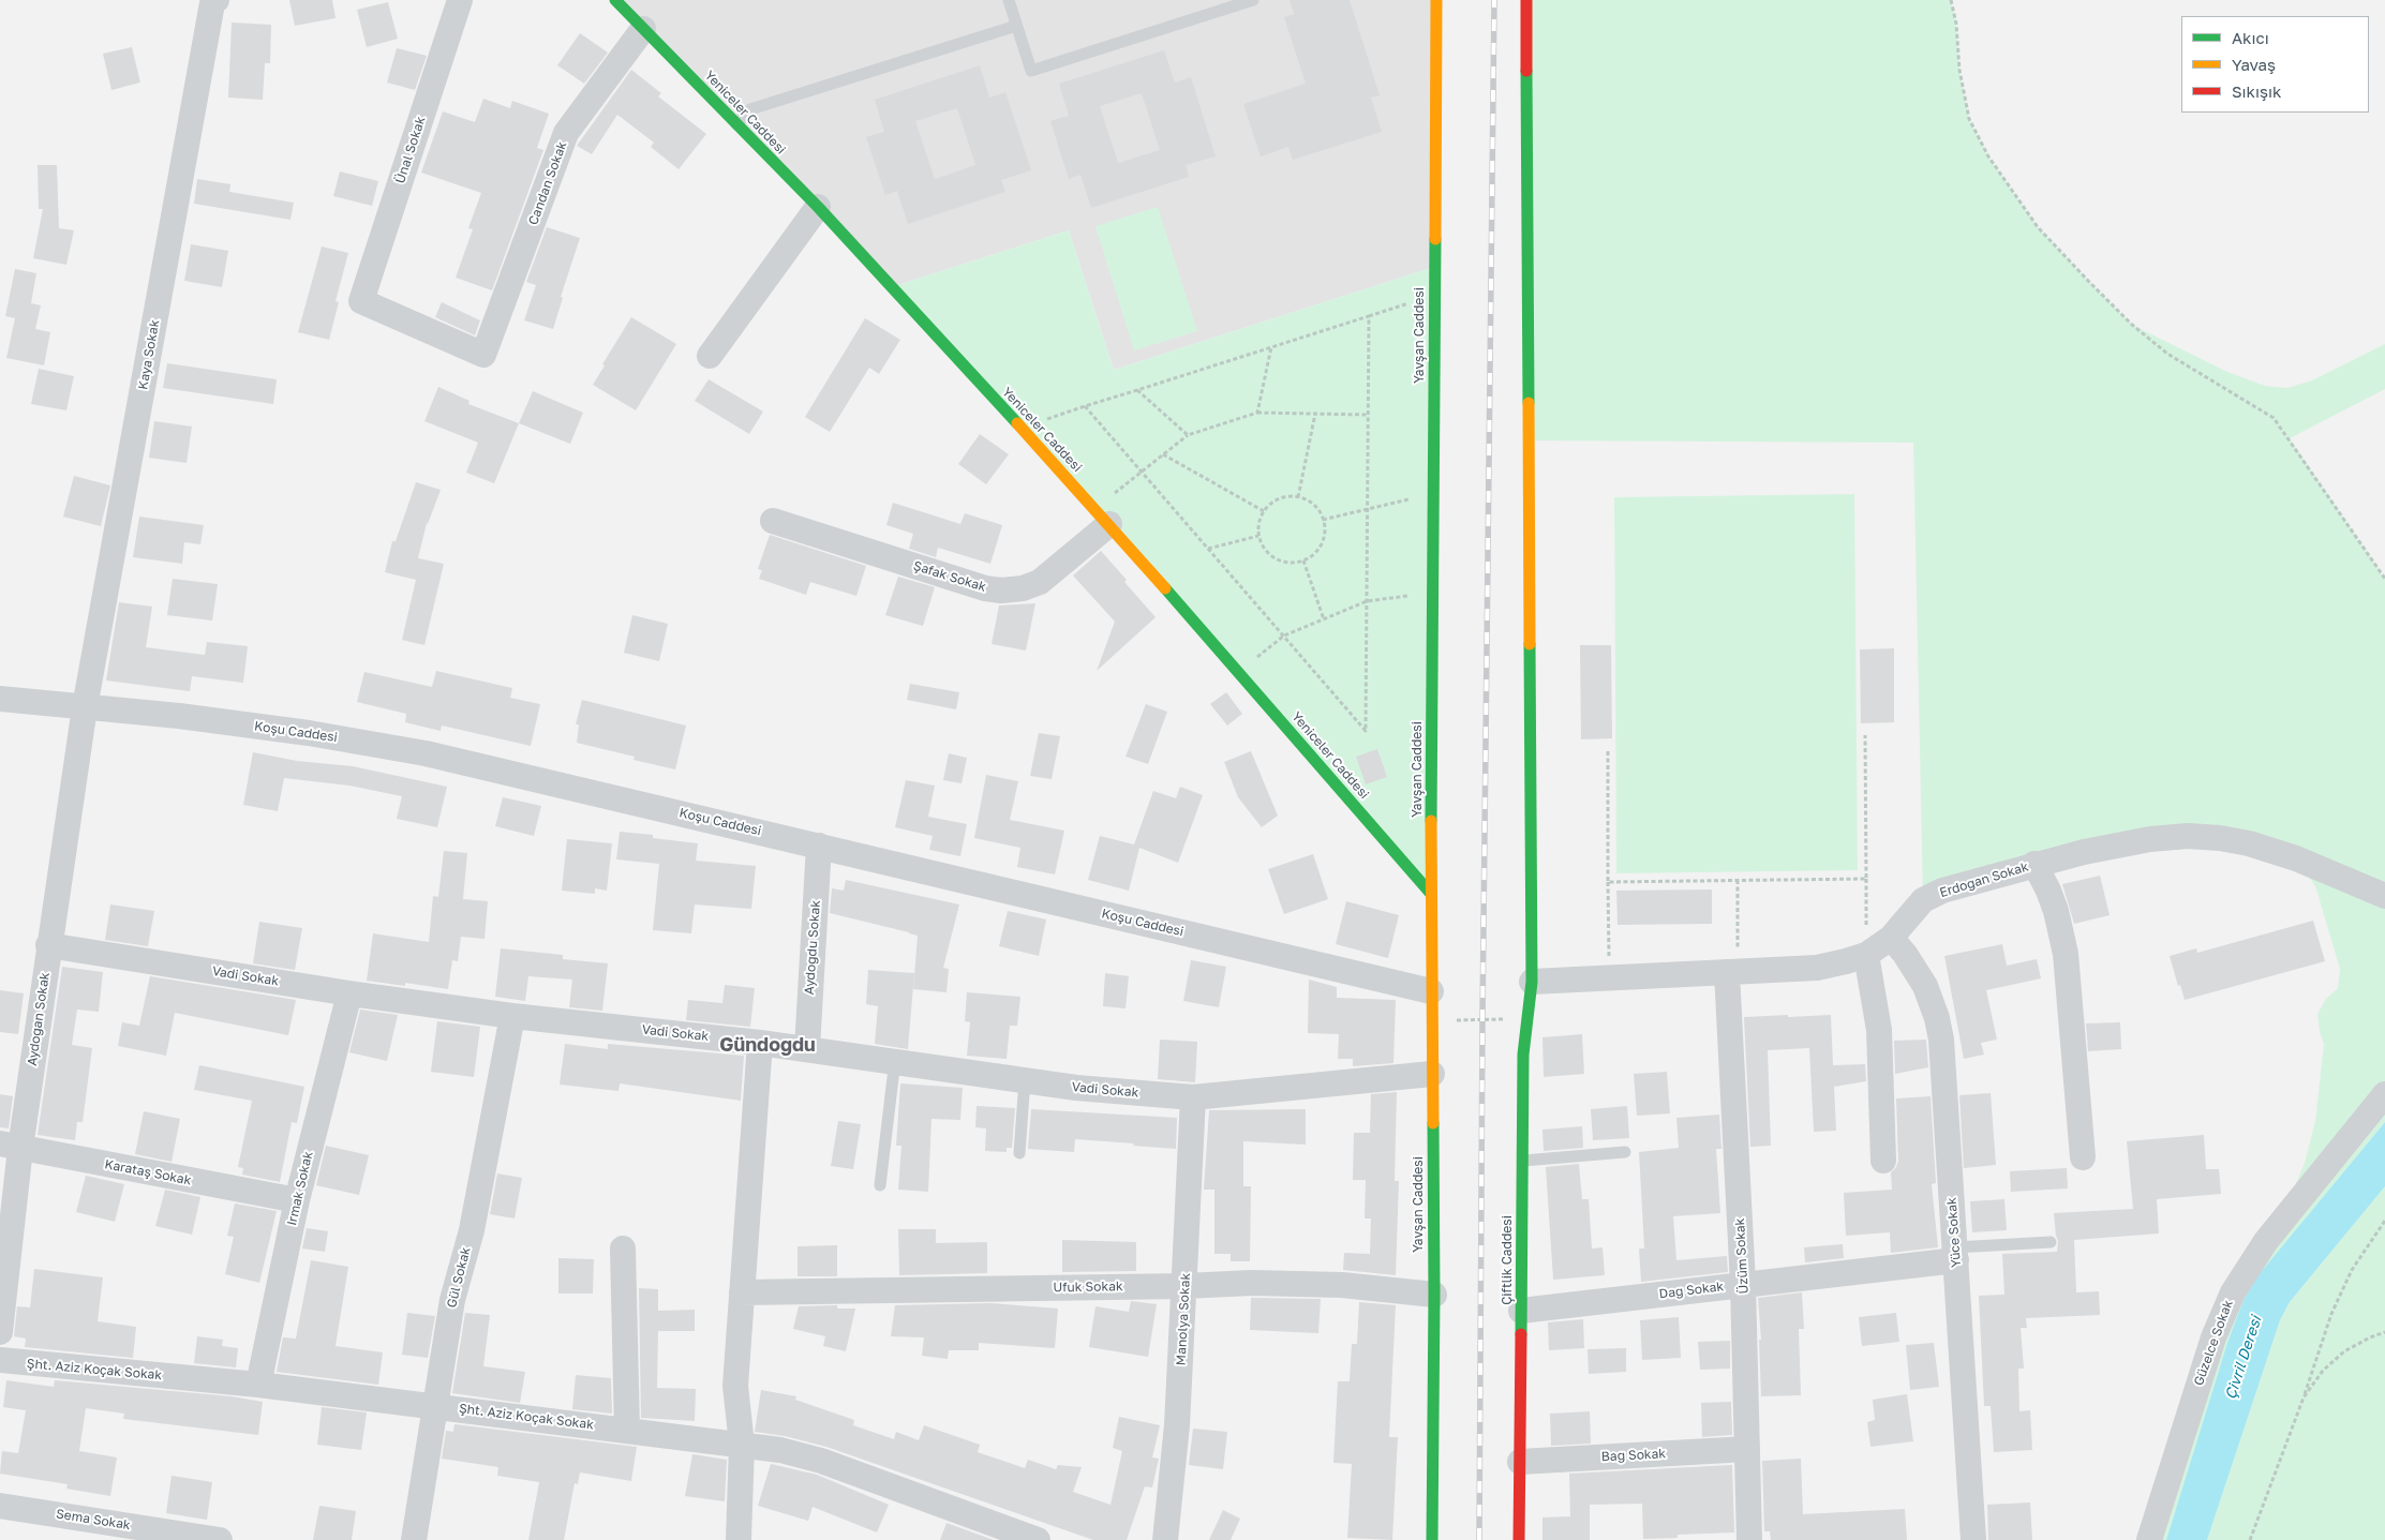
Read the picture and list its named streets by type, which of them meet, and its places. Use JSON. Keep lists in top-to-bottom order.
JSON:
{
  "streets": {
    "street": [
      "Yeniceler Caddesi",
      "Ünal Sokak",
      "Candan Sokak",
      "Yavşan Caddesi",
      "Kaya Sokak",
      "Şafak Sokak",
      "Koşu Caddesi",
      "Erdoğan Sokak",
      "Aydoğdu Sokak",
      "Vadi Sokak",
      "Aydoğan Sokak",
      "Karataş Sokak",
      "Irmak Sokak",
      "Yüce Sokak",
      "Üzüm Sokak",
      "Çiftlik Caddesi",
      "Gül Sokak",
      "Ufuk Sokak",
      "Dağ Sokak",
      "Manolya Sokak",
      "Güzelce Sokak",
      "Şht. Aziz Koçak Sokak",
      "Bağ Sokak",
      "Sema Sokak"
    ]
  },
  "crossings": [
    ["Yeniceler Caddesi", "Candan Sokak"],
    ["Yeniceler Caddesi", "Yavşan Caddesi"],
    ["Yeniceler Caddesi", "Şafak Sokak"],
    ["Ünal Sokak", "Candan Sokak"],
    ["Yavşan Caddesi", "Koşu Caddesi"],
    ["Yavşan Caddesi", "Vadi Sokak"],
    ["Yavşan Caddesi", "Ufuk Sokak"],
    ["Kaya Sokak", "Koşu Caddesi"],
    ["Kaya Sokak", "Aydoğan Sokak"],
    ["Koşu Caddesi", "Aydoğdu Sokak"],
    ["Koşu Caddesi", "Aydoğan Sokak"],
    ["Erdoğan Sokak", "Yüce Sokak"],
    ["Erdoğan Sokak", "Üzüm Sokak"],
    ["Erdoğan Sokak", "Çiftlik Caddesi"],
    ["Aydoğdu Sokak", "Vadi Sokak"],
    ["Vadi Sokak", "Aydoğan Sokak"],
    ["Vadi Sokak", "Irmak Sokak"],
    ["Vadi Sokak", "Gül Sokak"],
    ["Vadi Sokak", "Manolya Sokak"],
    ["Aydoğan Sokak", "Karataş Sokak"],
    ["Karataş Sokak", "Irmak Sokak"],
    ["Irmak Sokak", "Şht. Aziz Koçak Sokak"],
    ["Yüce Sokak", "Dağ Sokak"],
    ["Üzüm Sokak", "Dağ Sokak"],
    ["Üzüm Sokak", "Bağ Sokak"],
    ["Çiftlik Caddesi", "Dağ Sokak"],
    ["Çiftlik Caddesi", "Bağ Sokak"],
    ["Gül Sokak", "Şht. Aziz Koçak Sokak"],
    ["Ufuk Sokak", "Manolya Sokak"]
  ],
  "districts": ["Gündoğdu"],
  "water": ["Çivril Deresi"],
  "legend": ["Akıcı", "Yavaş", "Sıkışık"]
}
